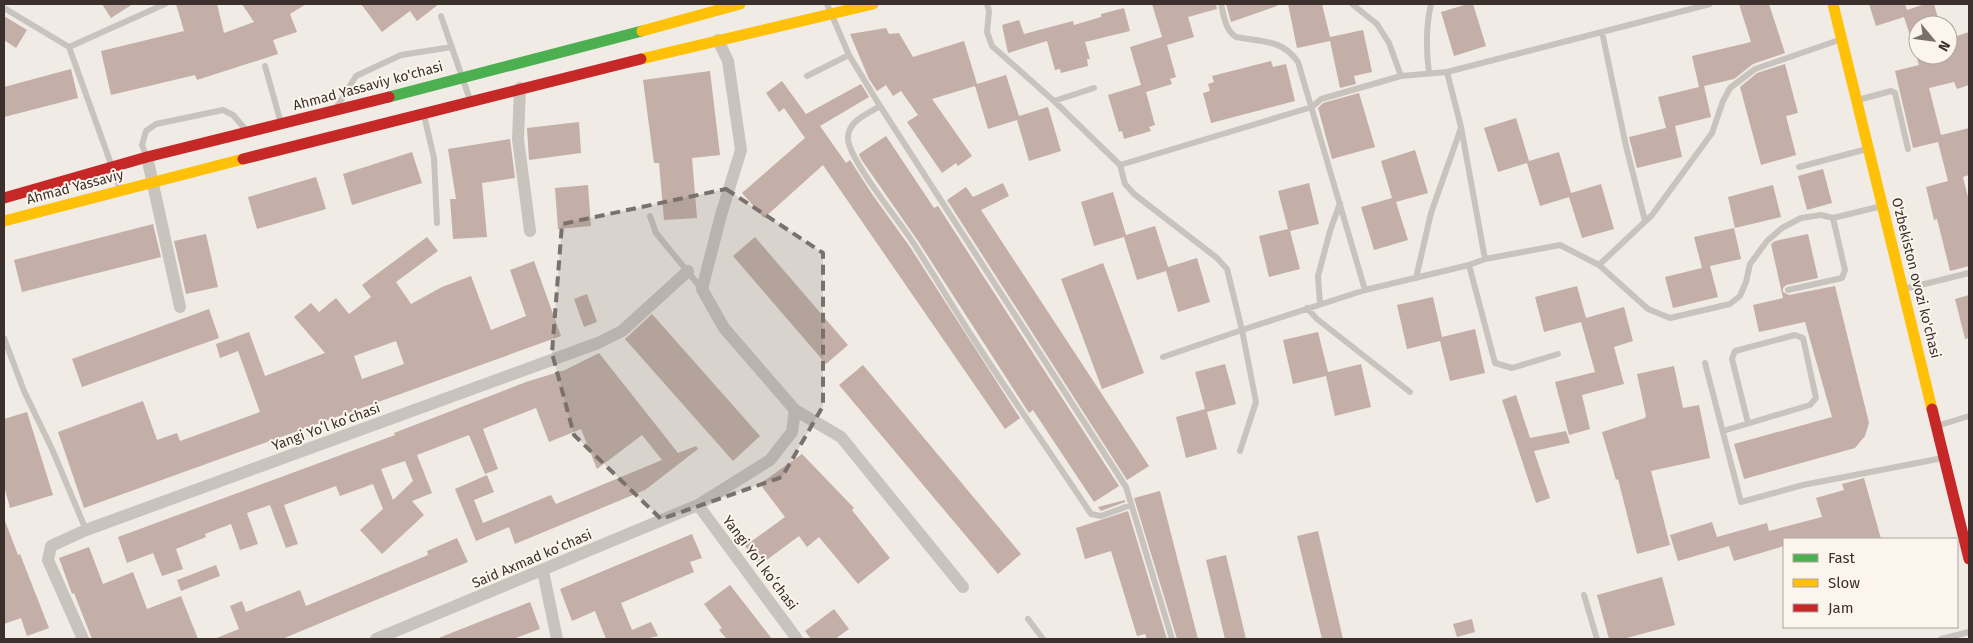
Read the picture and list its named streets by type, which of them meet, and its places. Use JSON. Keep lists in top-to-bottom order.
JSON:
{
  "streets": {
    "main road": ["Ahmad Yassaviy ko'chasi", "Ahmad Yassaviy", "O'zbekiston ovozi ko'chasi"],
    "street": ["Yangi Yoʻl koʻchasi", "Said Axmad koʻchasi"]
  },
  "crossings": [
    ["Yangi Yoʻl koʻchasi", "Said Axmad koʻchasi"]
  ],
  "legend": ["Fast", "Slow", "Jam"],
  "north": "bottom right"
}
